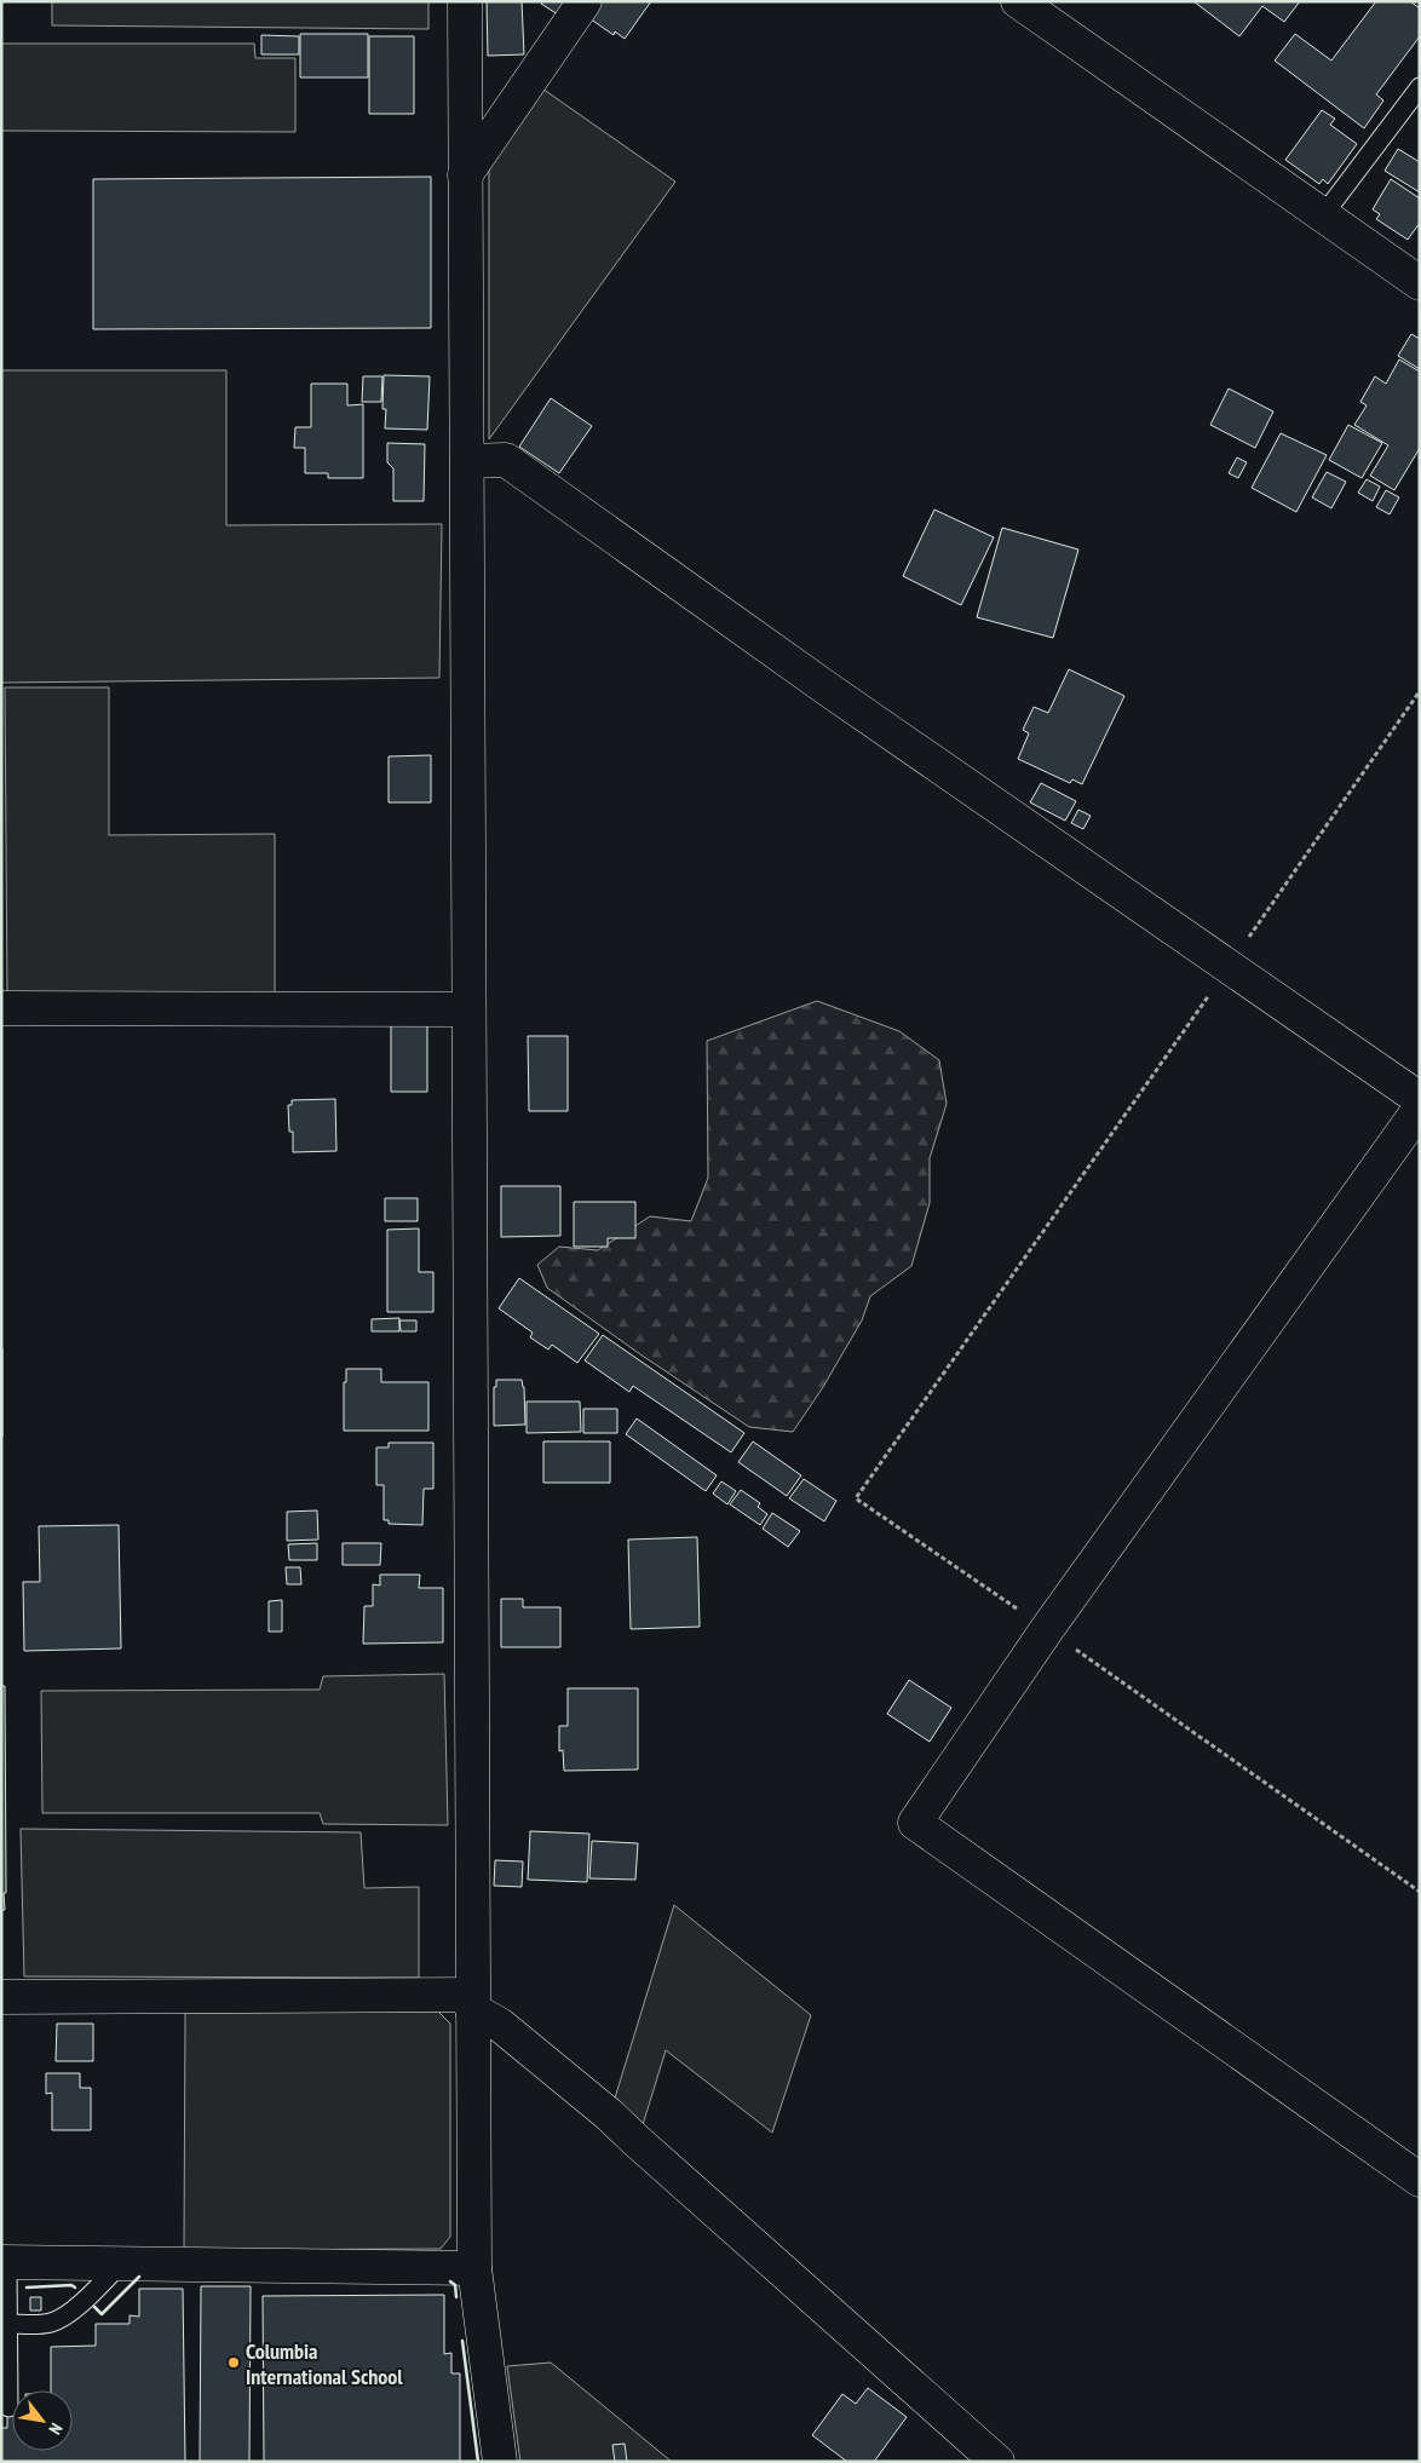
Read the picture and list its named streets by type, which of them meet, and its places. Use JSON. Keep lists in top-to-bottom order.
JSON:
{
  "places": ["Columbia International School"],
  "north": "bottom right"
}
